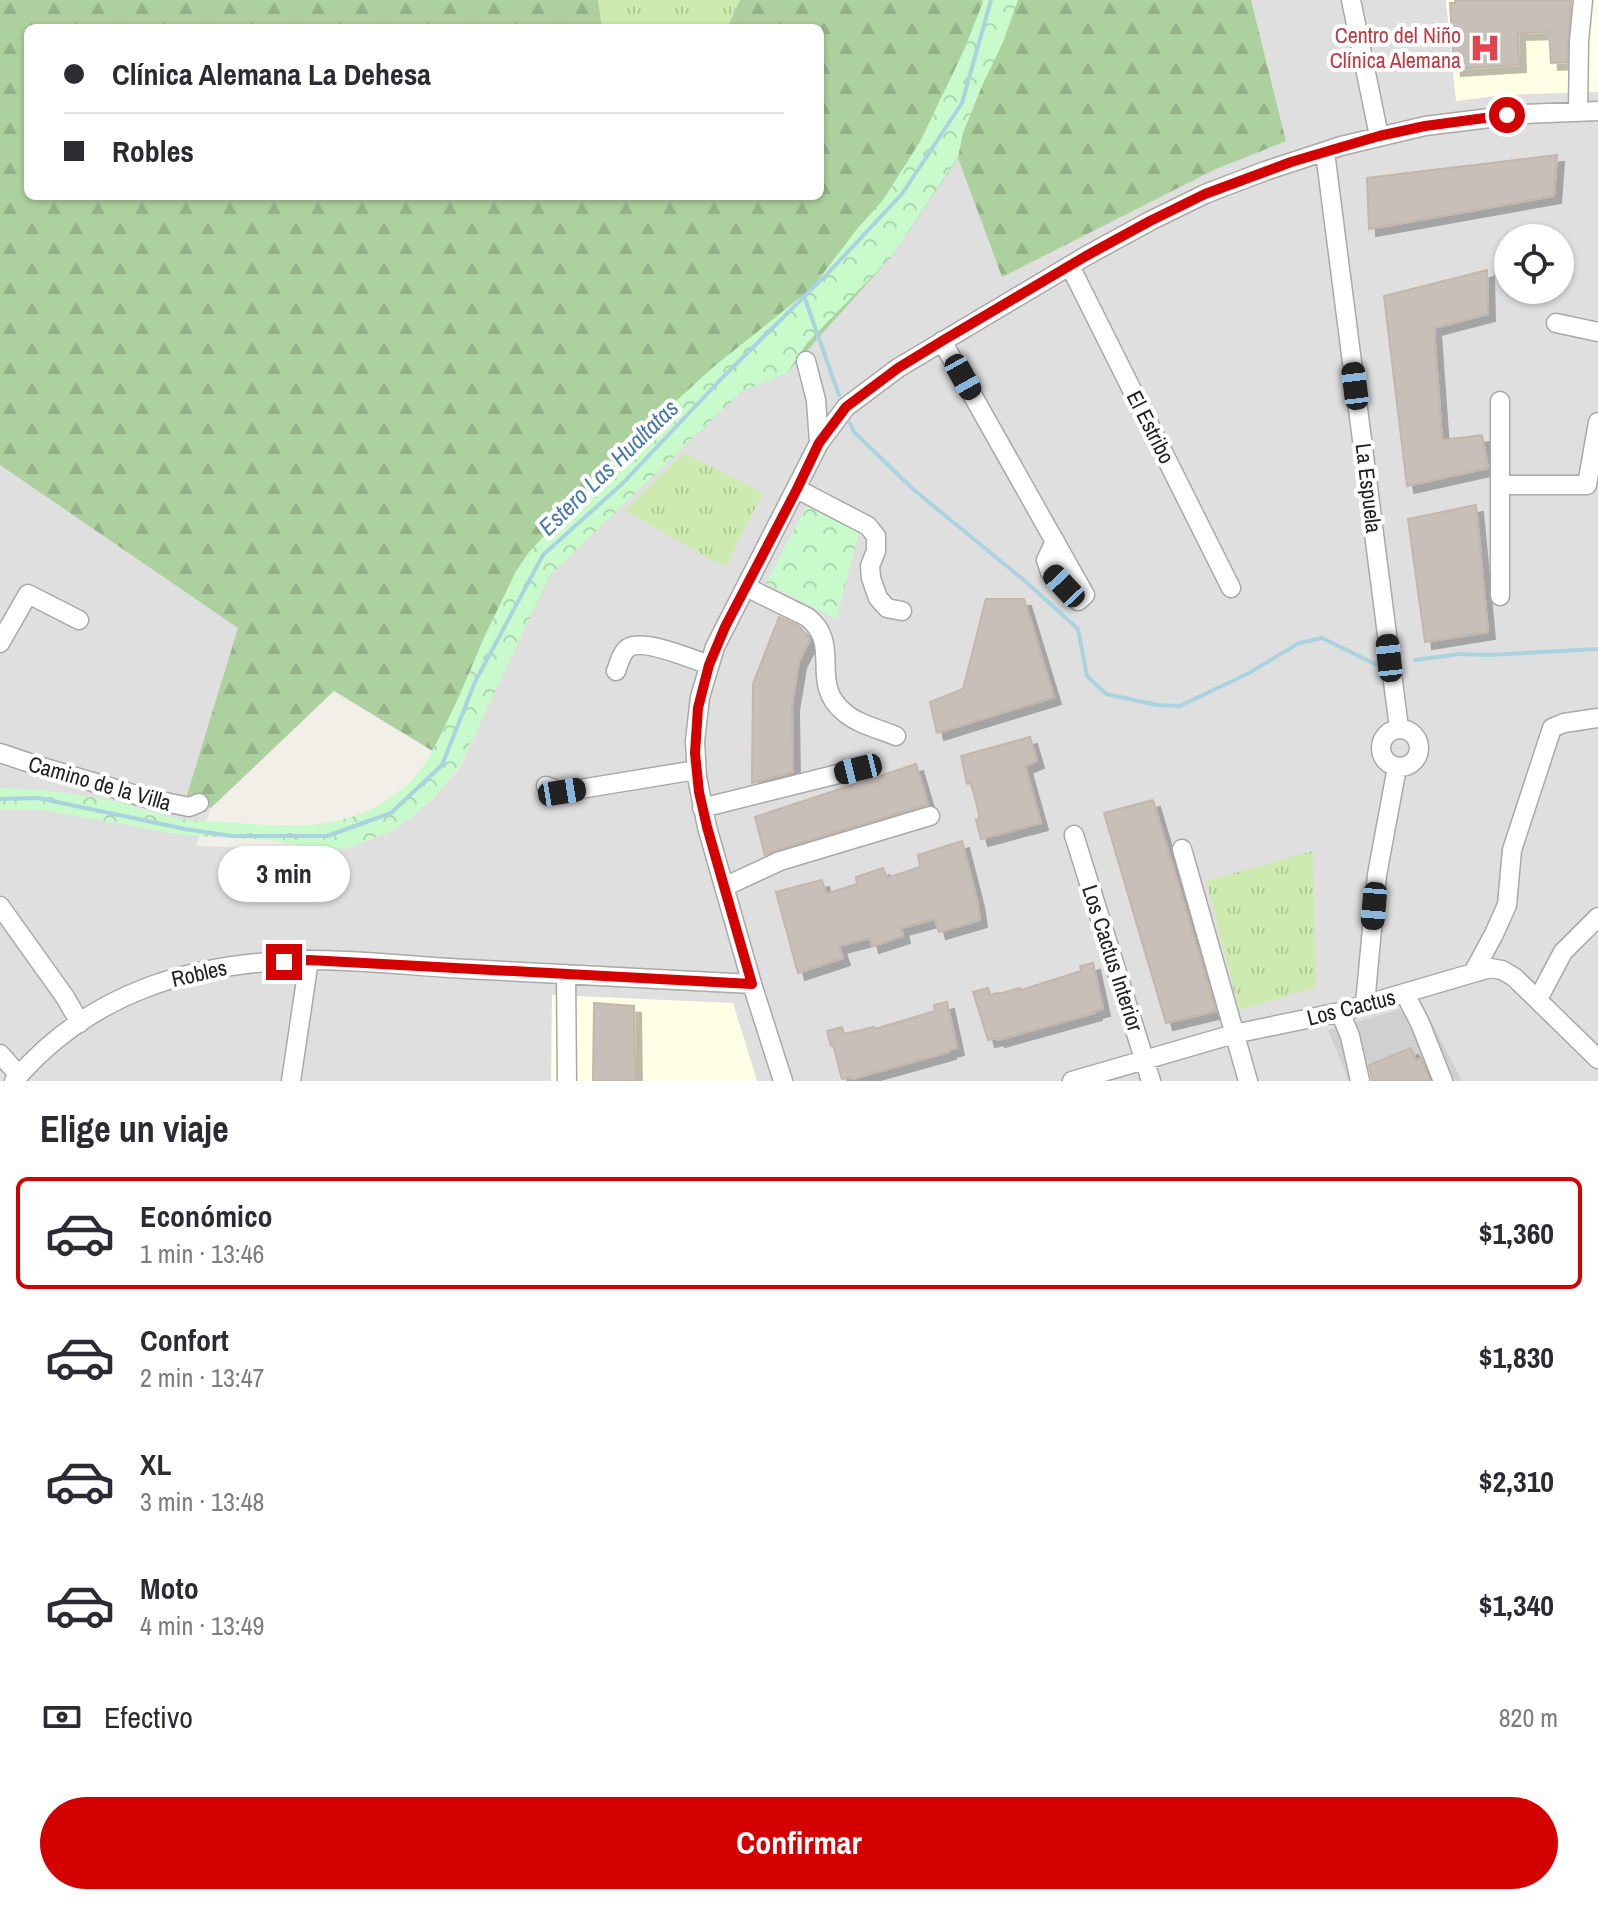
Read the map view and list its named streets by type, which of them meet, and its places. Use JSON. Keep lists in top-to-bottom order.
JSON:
{
  "streets": {
    "street": [
      "El Estribo",
      "La Espuela",
      "Camino de la Villa",
      "Los Cactus Interior",
      "Robles",
      "Los Cactus"
    ]
  },
  "crossings": [
    ["Los Cactus Interior", "Los Cactus"]
  ],
  "water": ["Estero Las Hualtatas"],
  "places": {
    "hospital": ["Centro del Niño Clínica Alemana"]
  },
  "page": {
    "banner": ["Clínica Alemana La Dehesa", "Robles"],
    "bubble": "3 min",
    "heading": "Elige un viaje",
    "list": [
      {
        "name": "Económico",
        "note": "1 min · 13:46",
        "value": "$1,360"
      },
      {
        "name": "Confort",
        "note": "2 min · 13:47",
        "value": "$1,830"
      },
      {
        "name": "XL",
        "note": "3 min · 13:48",
        "value": "$2,310"
      },
      {
        "name": "Moto",
        "note": "4 min · 13:49",
        "value": "$1,340"
      }
    ],
    "pay": ["Efectivo", "820 m"],
    "buttons": "Confirmar"
  }
}
